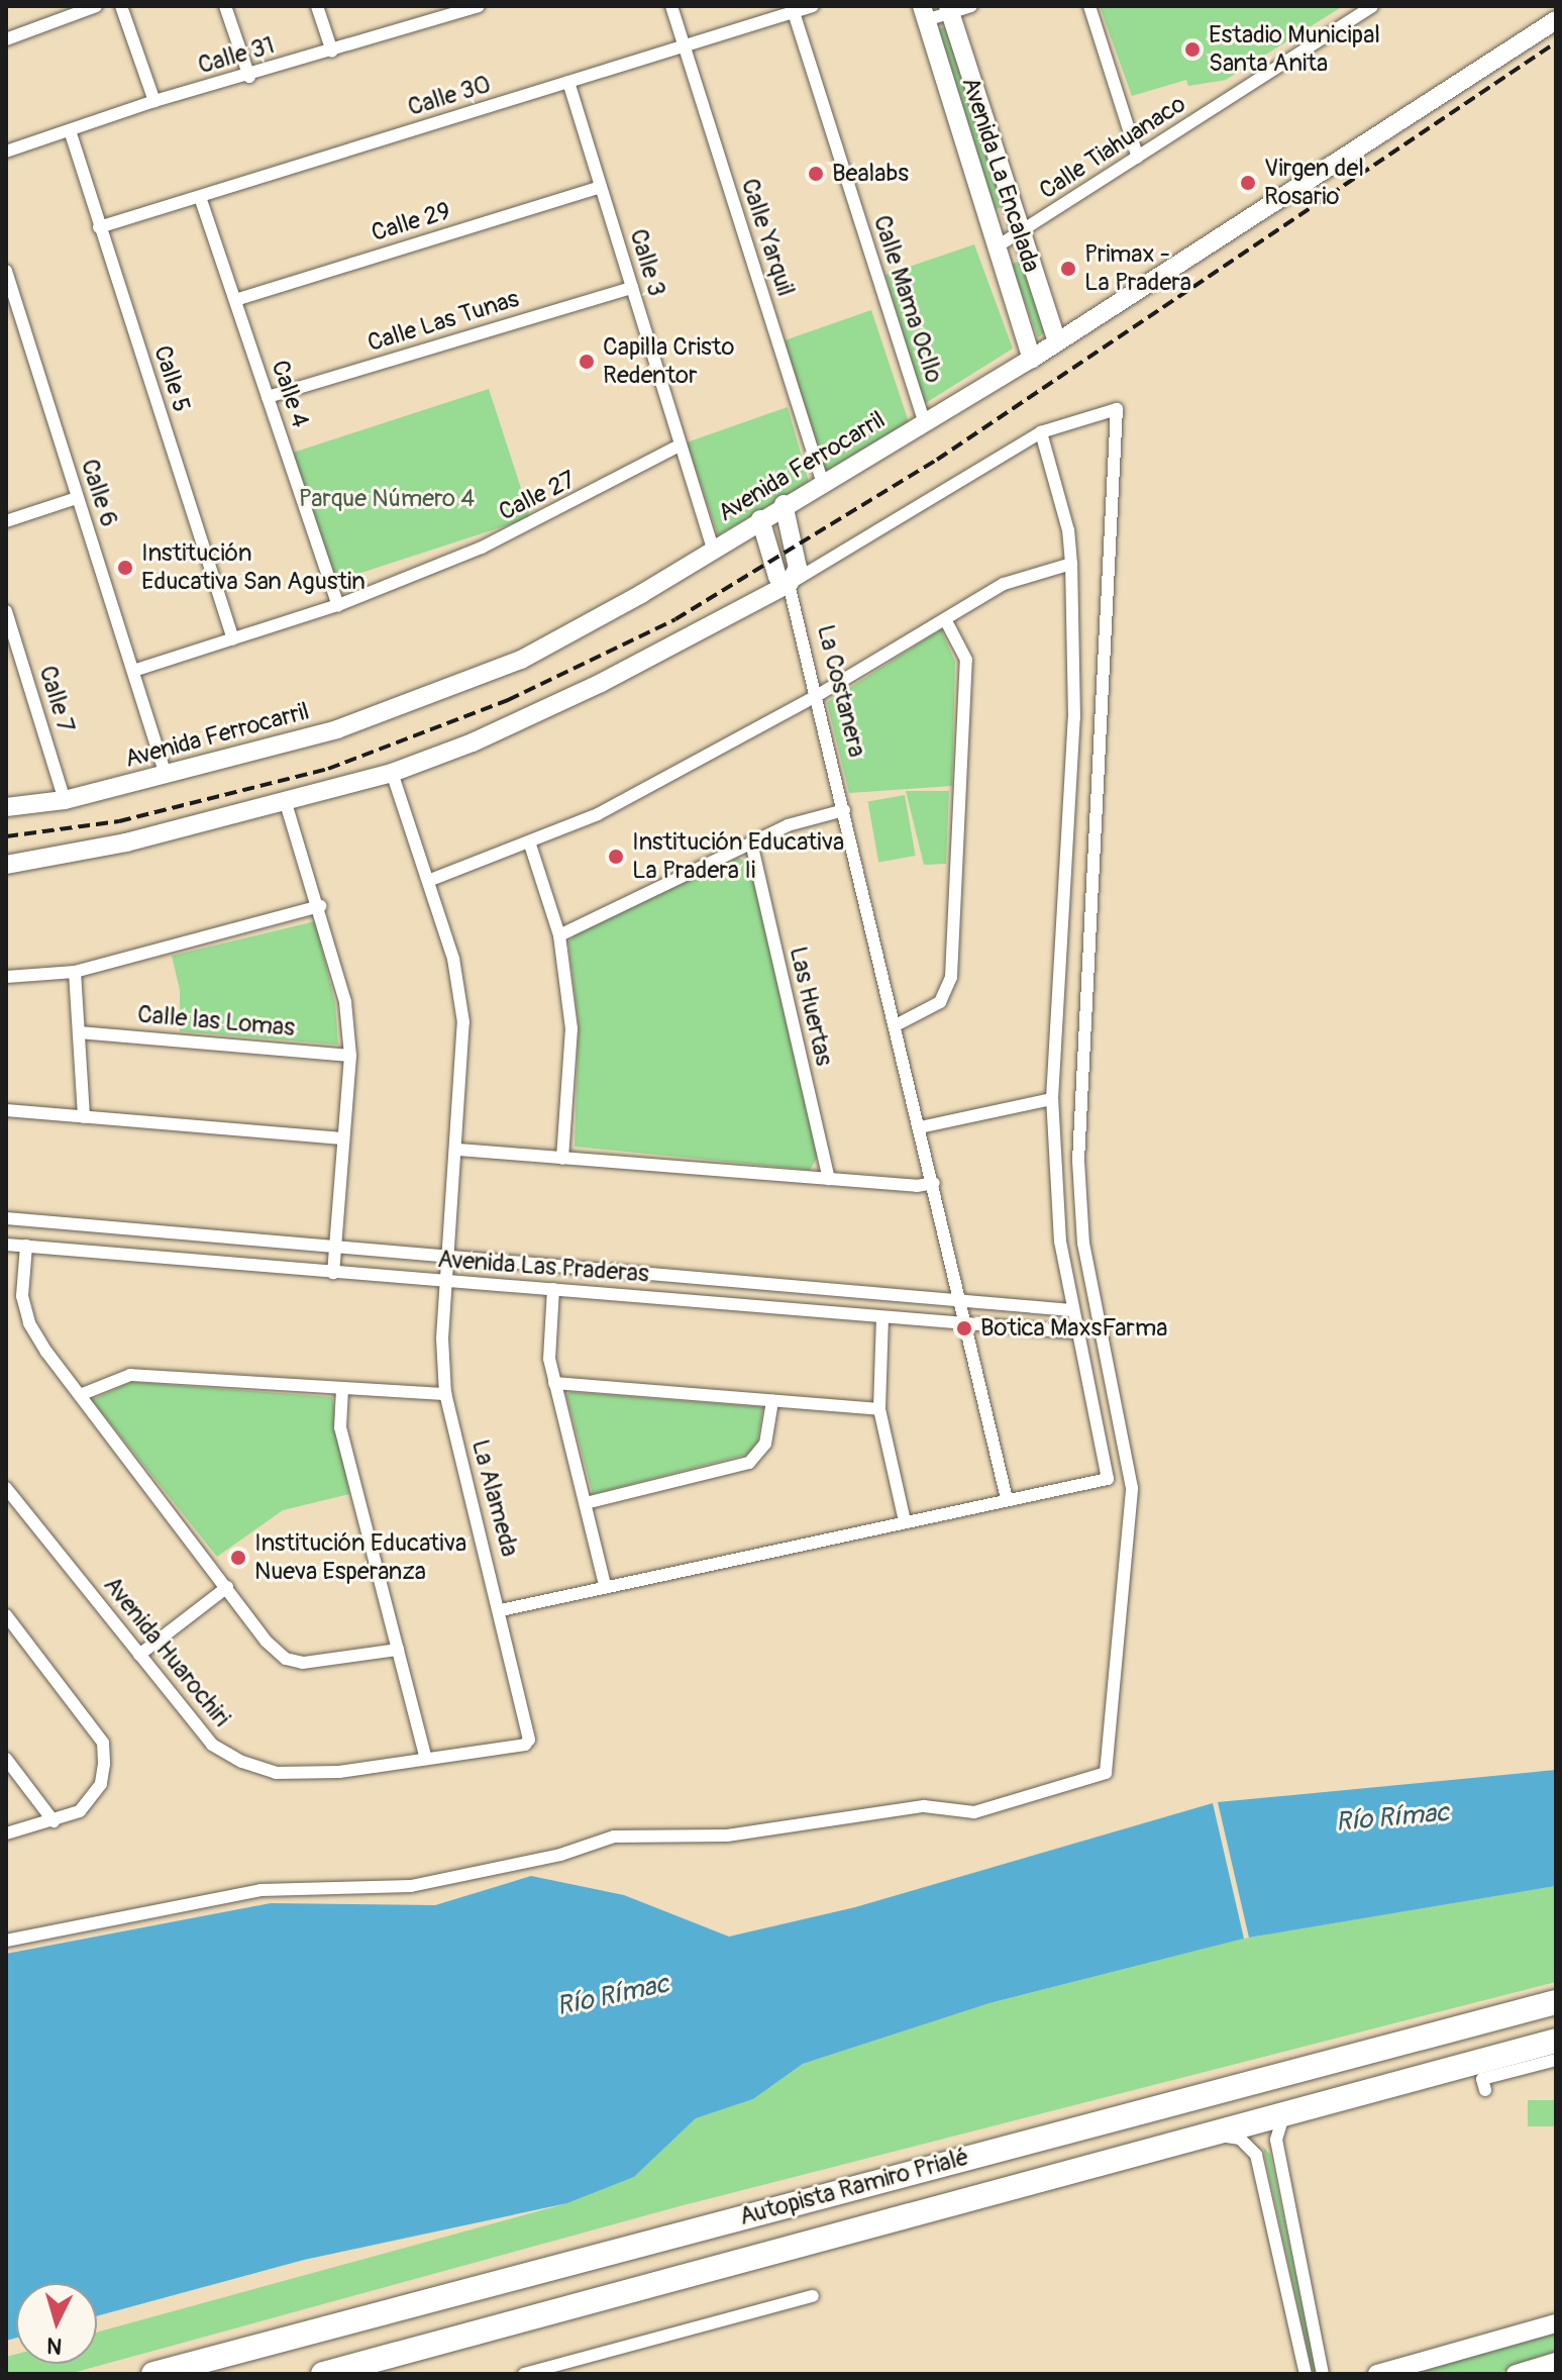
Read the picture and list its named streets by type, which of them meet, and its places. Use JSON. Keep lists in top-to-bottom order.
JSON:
{
  "streets": {
    "highway": ["Autopista Ramiro Prialé"],
    "street": [
      "Calle 31",
      "Calle 30",
      "Calle Tiahuanaco",
      "Avenida La Encalada",
      "Calle 29",
      "Calle Yarquil",
      "Calle 3",
      "Calle Mama Ocllo",
      "Calle Las Tunas",
      "Calle 5",
      "Calle 4",
      "Avenida Ferrocarril",
      "Calle 6",
      "Calle 27",
      "La Costanera",
      "Calle 7",
      "Las Huertas",
      "Calle las Lomas",
      "Avenida Las Praderas",
      "La Alameda",
      "Avenida Huarochiri"
    ]
  },
  "crossings": [
    ["Calle 31", "Calle 5"],
    ["Calle 30", "Calle Yarquil"],
    ["Calle 30", "Calle 3"],
    ["Calle 30", "Calle Mama Ocllo"],
    ["Calle 30", "Calle 5"],
    ["Calle 30", "Calle 4"],
    ["Calle Tiahuanaco", "Avenida La Encalada"],
    ["Avenida La Encalada", "Avenida Ferrocarril"],
    ["Calle 29", "Calle 3"],
    ["Calle 29", "Calle 4"],
    ["Calle Yarquil", "Avenida Ferrocarril"],
    ["Calle 3", "Calle Las Tunas"],
    ["Calle 3", "Avenida Ferrocarril"],
    ["Calle 3", "Calle 27"],
    ["Calle Mama Ocllo", "Avenida Ferrocarril"],
    ["Calle Las Tunas", "Calle 4"],
    ["Calle 5", "Calle 27"],
    ["Calle 4", "Calle 27"],
    ["Avenida Ferrocarril", "Calle 6"],
    ["Avenida Ferrocarril", "La Costanera"],
    ["Avenida Ferrocarril", "Calle 7"],
    ["Calle 6", "Calle 27"],
    ["La Costanera", "Avenida Las Praderas"],
    ["Avenida Las Praderas", "La Alameda"],
    ["La Alameda", "Avenida Huarochiri"]
  ],
  "water": ["Río Rímac"],
  "parks": ["Parque Número 4"],
  "places": [
    "Estadio Municipal Santa Anita",
    "Bealabs",
    "Virgen del Rosario",
    "Primax - La Pradera",
    "Capilla Cristo Redentor",
    "Institución Educativa San Agustin",
    "Institución Educativa La Pradera Ii",
    "Botica MaxsFarma",
    "Institución Educativa Nueva Esperanza"
  ],
  "north": "bottom"
}
